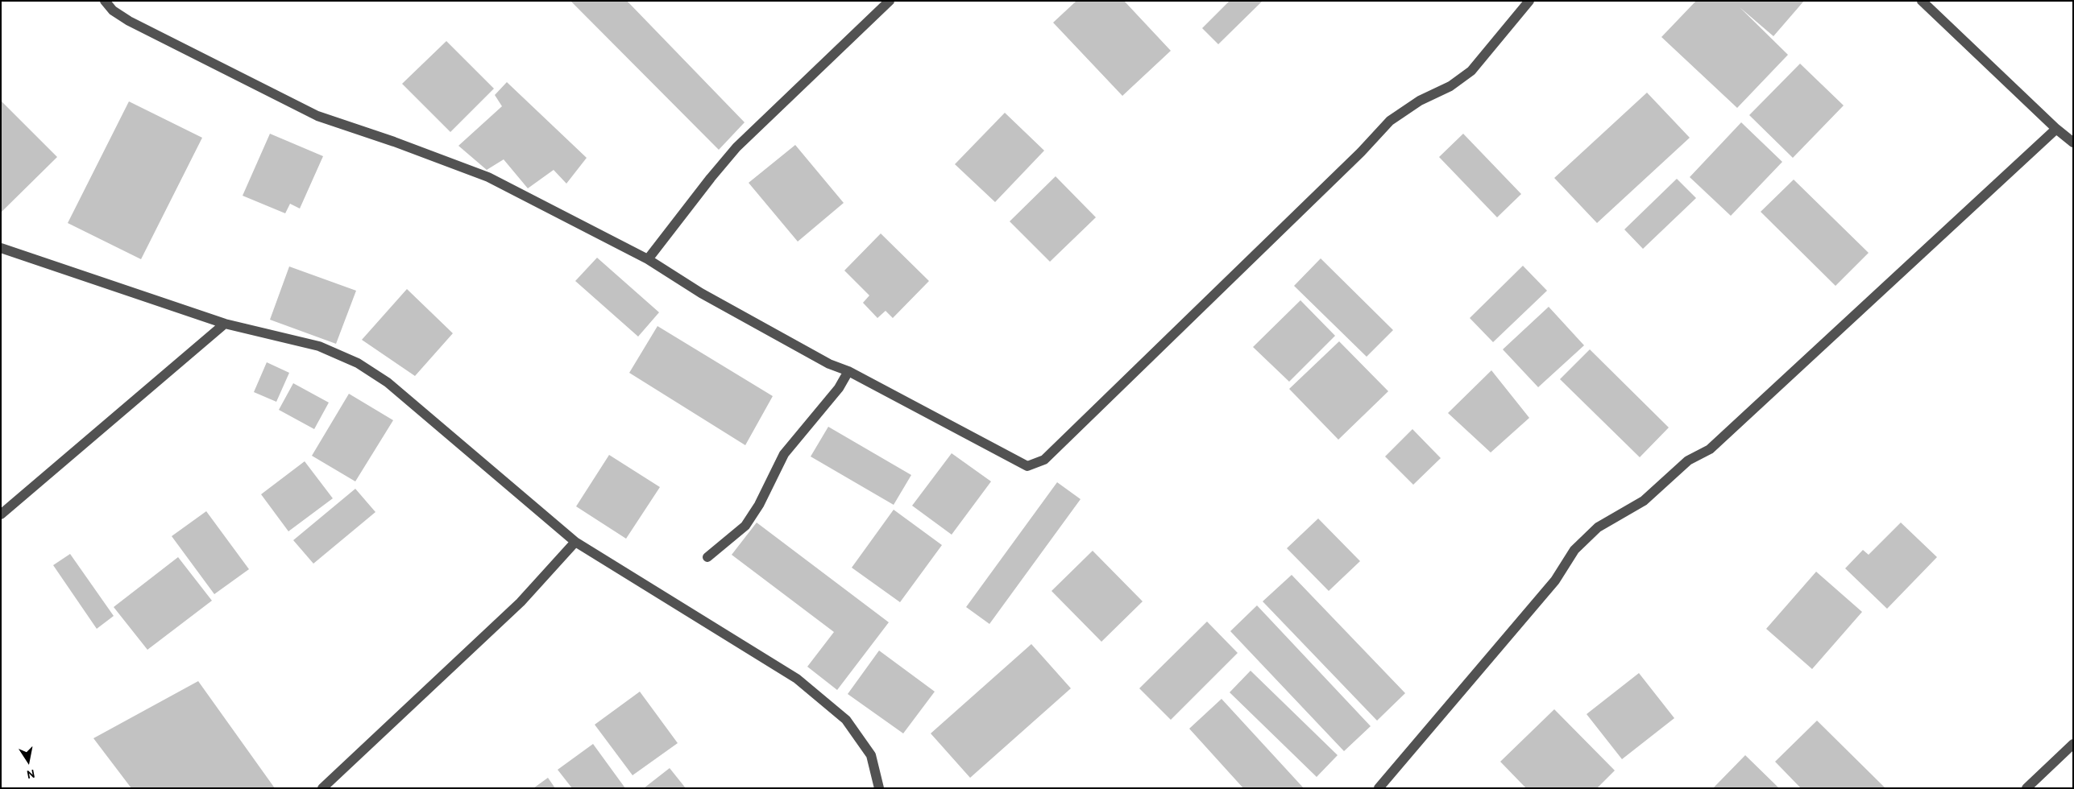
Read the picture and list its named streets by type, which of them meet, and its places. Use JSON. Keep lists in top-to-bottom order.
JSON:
{
  "north": "bottom"
}
